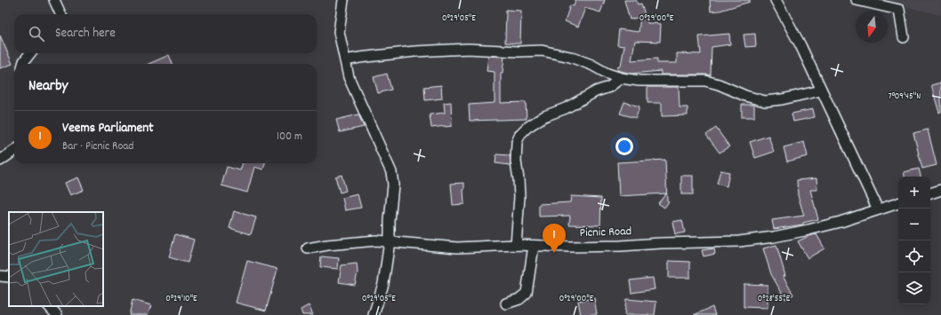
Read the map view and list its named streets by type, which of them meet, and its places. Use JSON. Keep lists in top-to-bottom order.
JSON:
{
  "streets": {
    "street": ["Picnic Road"]
  },
  "north": "bottom",
  "page": {
    "search": "Search here",
    "heading": "Nearby",
    "list": [
      {
        "mark": "1",
        "name": "Veems Parliament",
        "note": "Bar · Picnic Road",
        "value": "100 m"
      }
    ],
    "map_buttons": ["+", "−"],
    "pins": "1"
  },
  "coordinates": [
    "0°29'05\"E",
    "0°29'00\"E",
    "7°09'45\"N",
    "0°29'10\"E",
    "0°28'55\"E"
  ]
}
